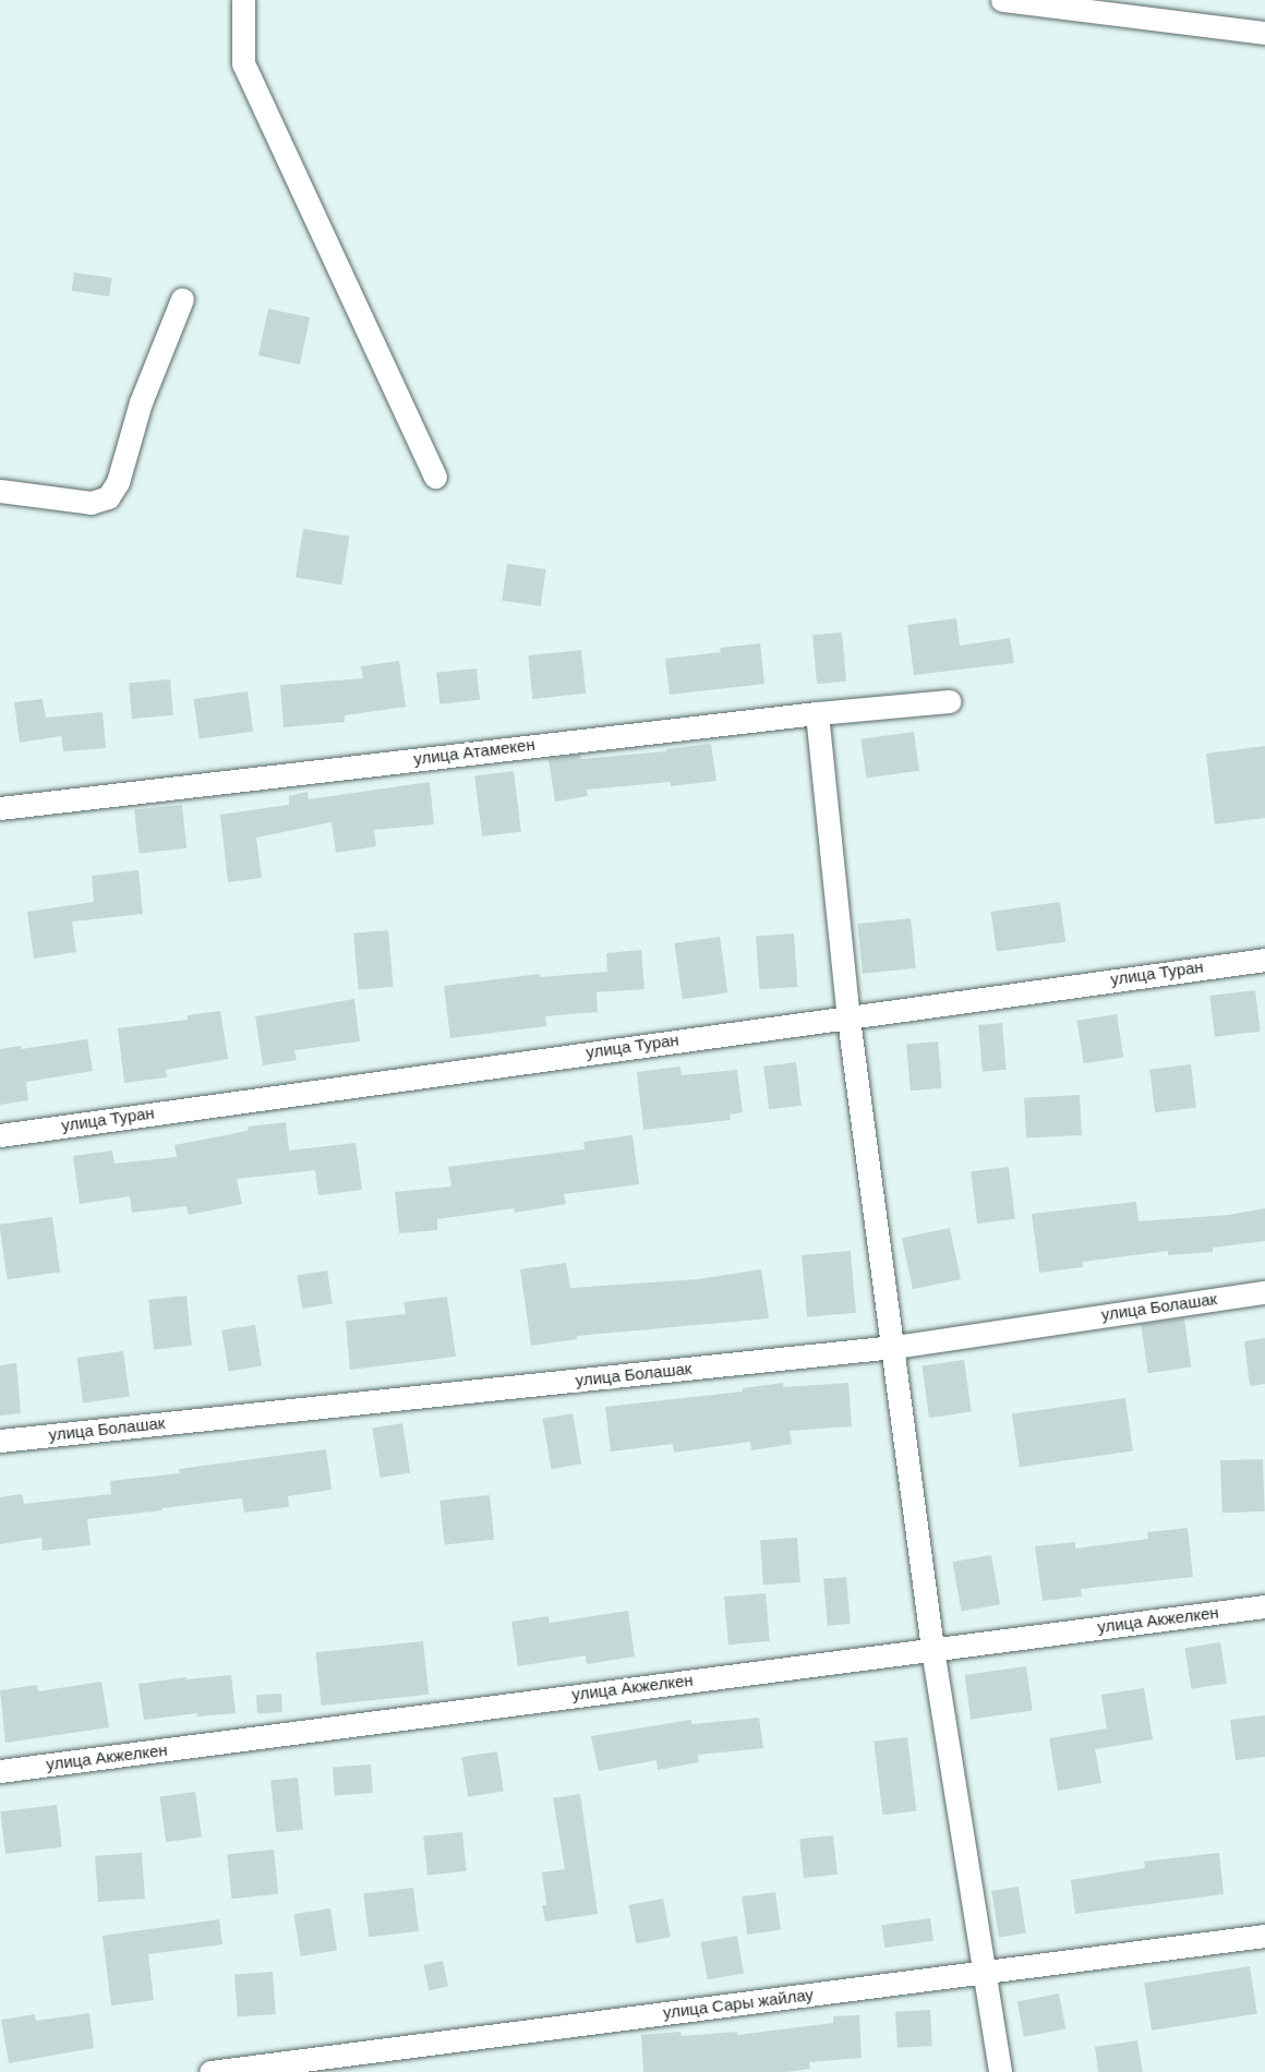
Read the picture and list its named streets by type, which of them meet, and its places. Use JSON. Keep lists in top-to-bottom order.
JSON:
{
  "streets": {
    "street": [
      "улица Атамекен",
      "улица Туран",
      "улица Болашак",
      "улица Акжелкен",
      "улица Сары жайлау"
    ]
  }
}
